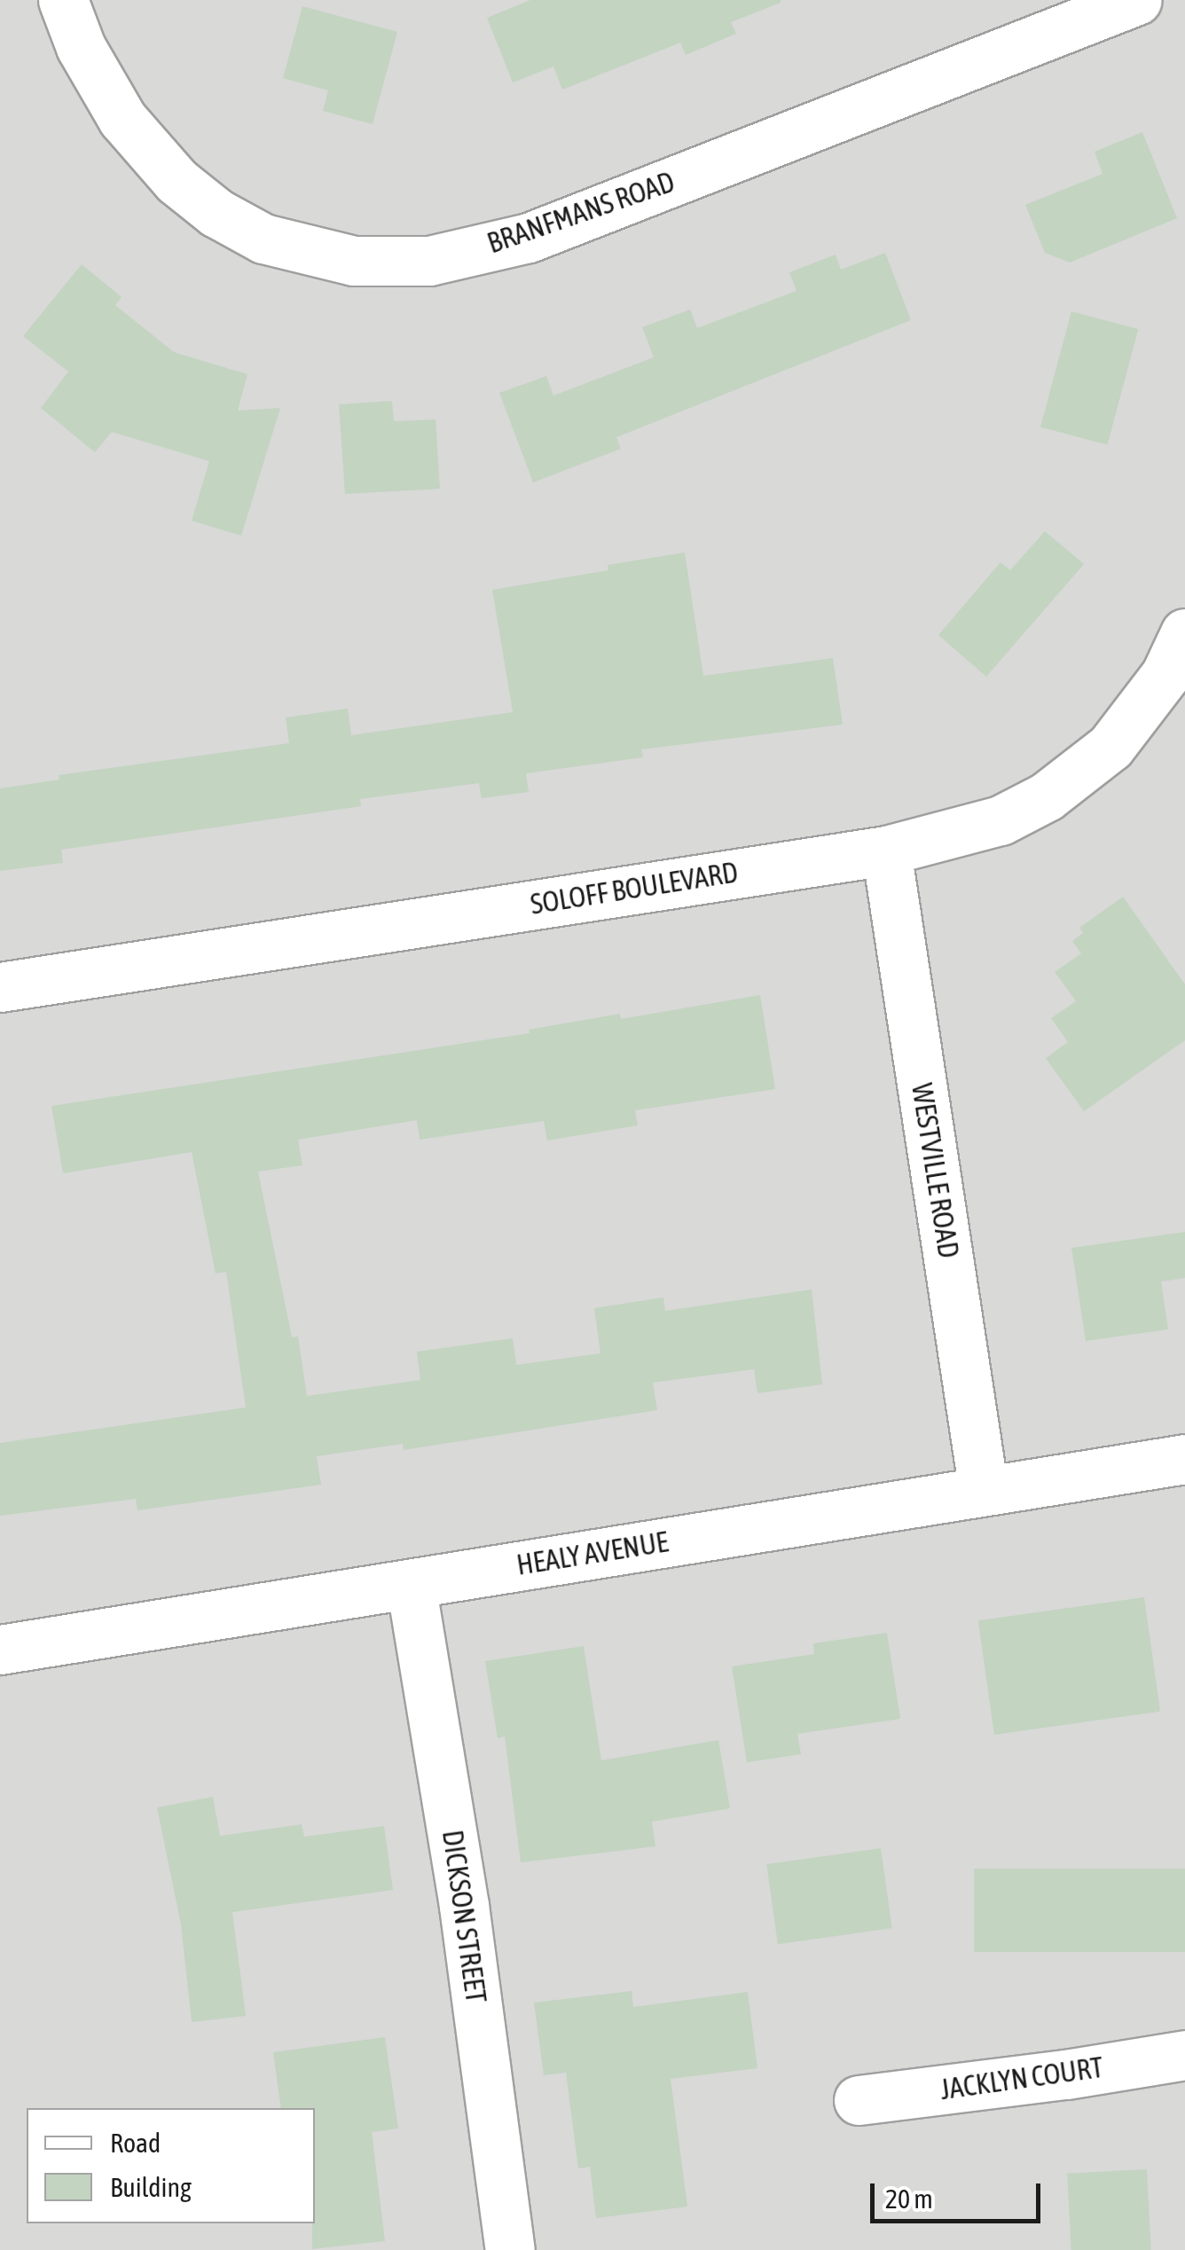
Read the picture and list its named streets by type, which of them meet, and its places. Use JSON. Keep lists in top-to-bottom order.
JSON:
{
  "streets": {
    "street": [
      "BRANFMANS ROAD",
      "SOLOFF BOULEVARD",
      "WESTVILLE ROAD",
      "HEALY AVENUE",
      "DICKSON STREET",
      "JACKLYN COURT"
    ]
  },
  "crossings": [
    ["SOLOFF BOULEVARD", "WESTVILLE ROAD"],
    ["WESTVILLE ROAD", "HEALY AVENUE"],
    ["HEALY AVENUE", "DICKSON STREET"]
  ],
  "legend": ["Road", "Building"],
  "scale_bar": "20 m"
}
